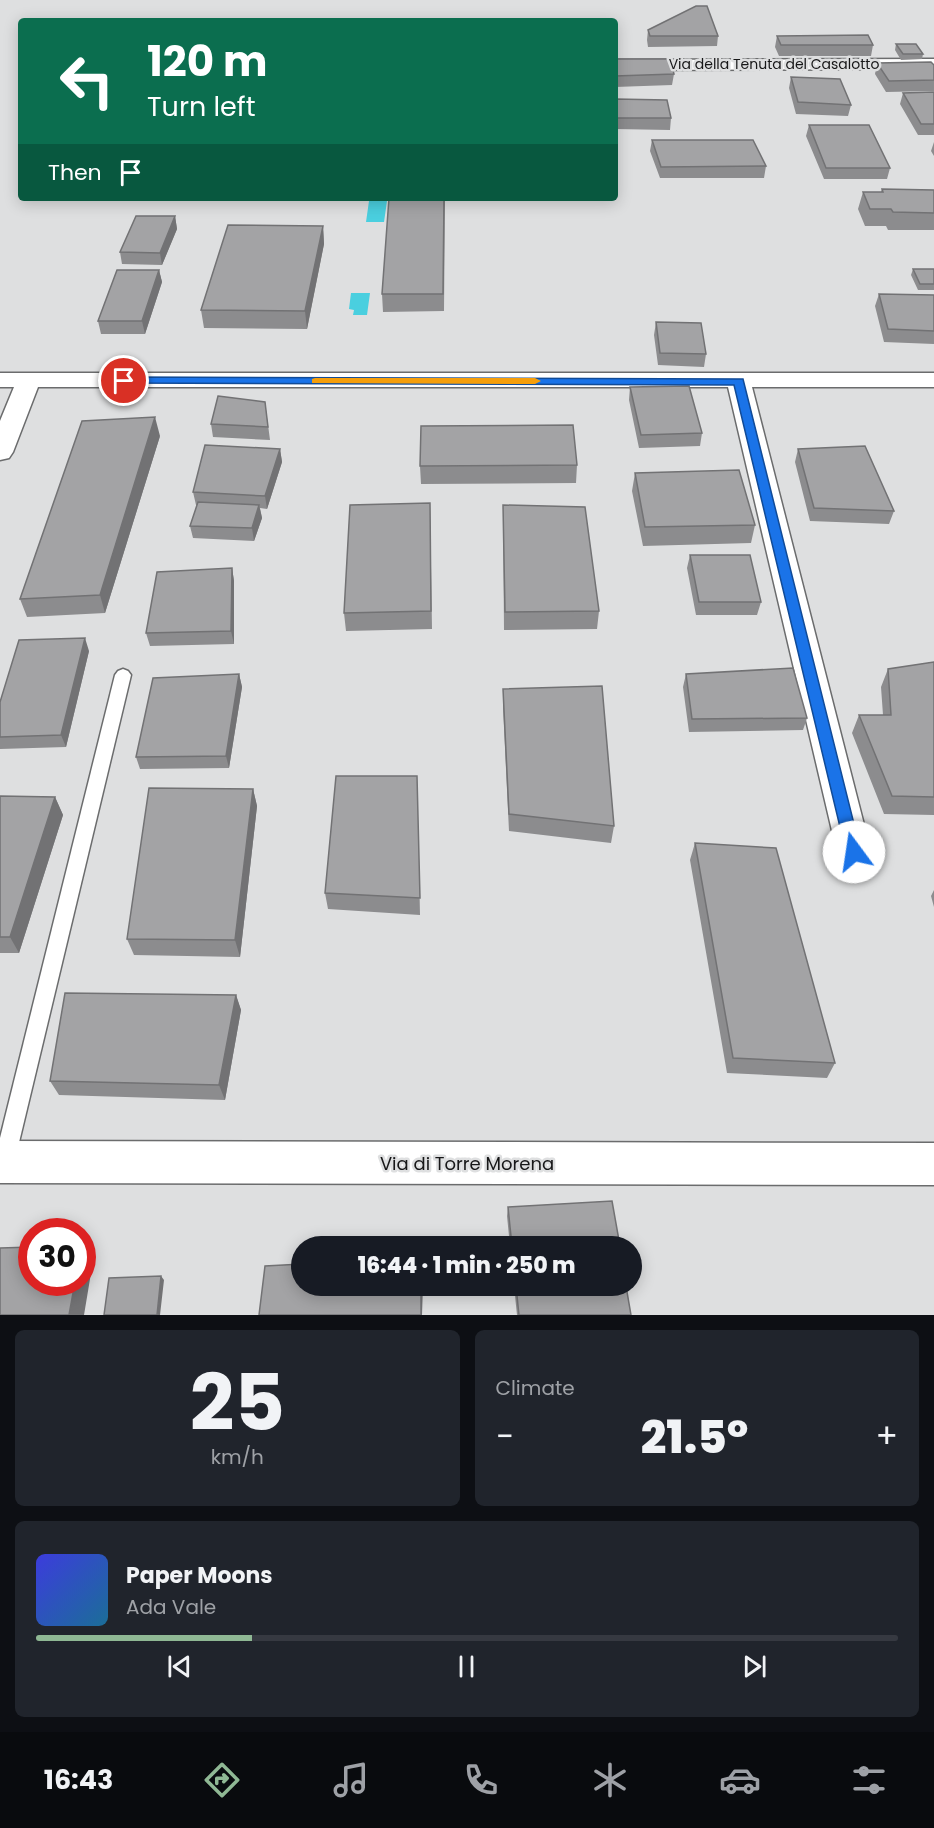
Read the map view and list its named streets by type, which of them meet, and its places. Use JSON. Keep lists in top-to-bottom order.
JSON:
{
  "streets": {
    "street": ["Via della Tenuta del Casalotto", "Via di Torre Morena"]
  },
  "page": {
    "turn": ["120 m", "Turn left"],
    "then": "Then",
    "limit": "30",
    "trip": "16:44 · 1 min · 250 m",
    "tile": [
      ["25", "km/h"],
      "Climate"
    ],
    "heat": ["−", "21.5°", "+"],
    "song": ["Paper Moons", "Ada Vale"],
    "tabs": "16:43"
  }
}
